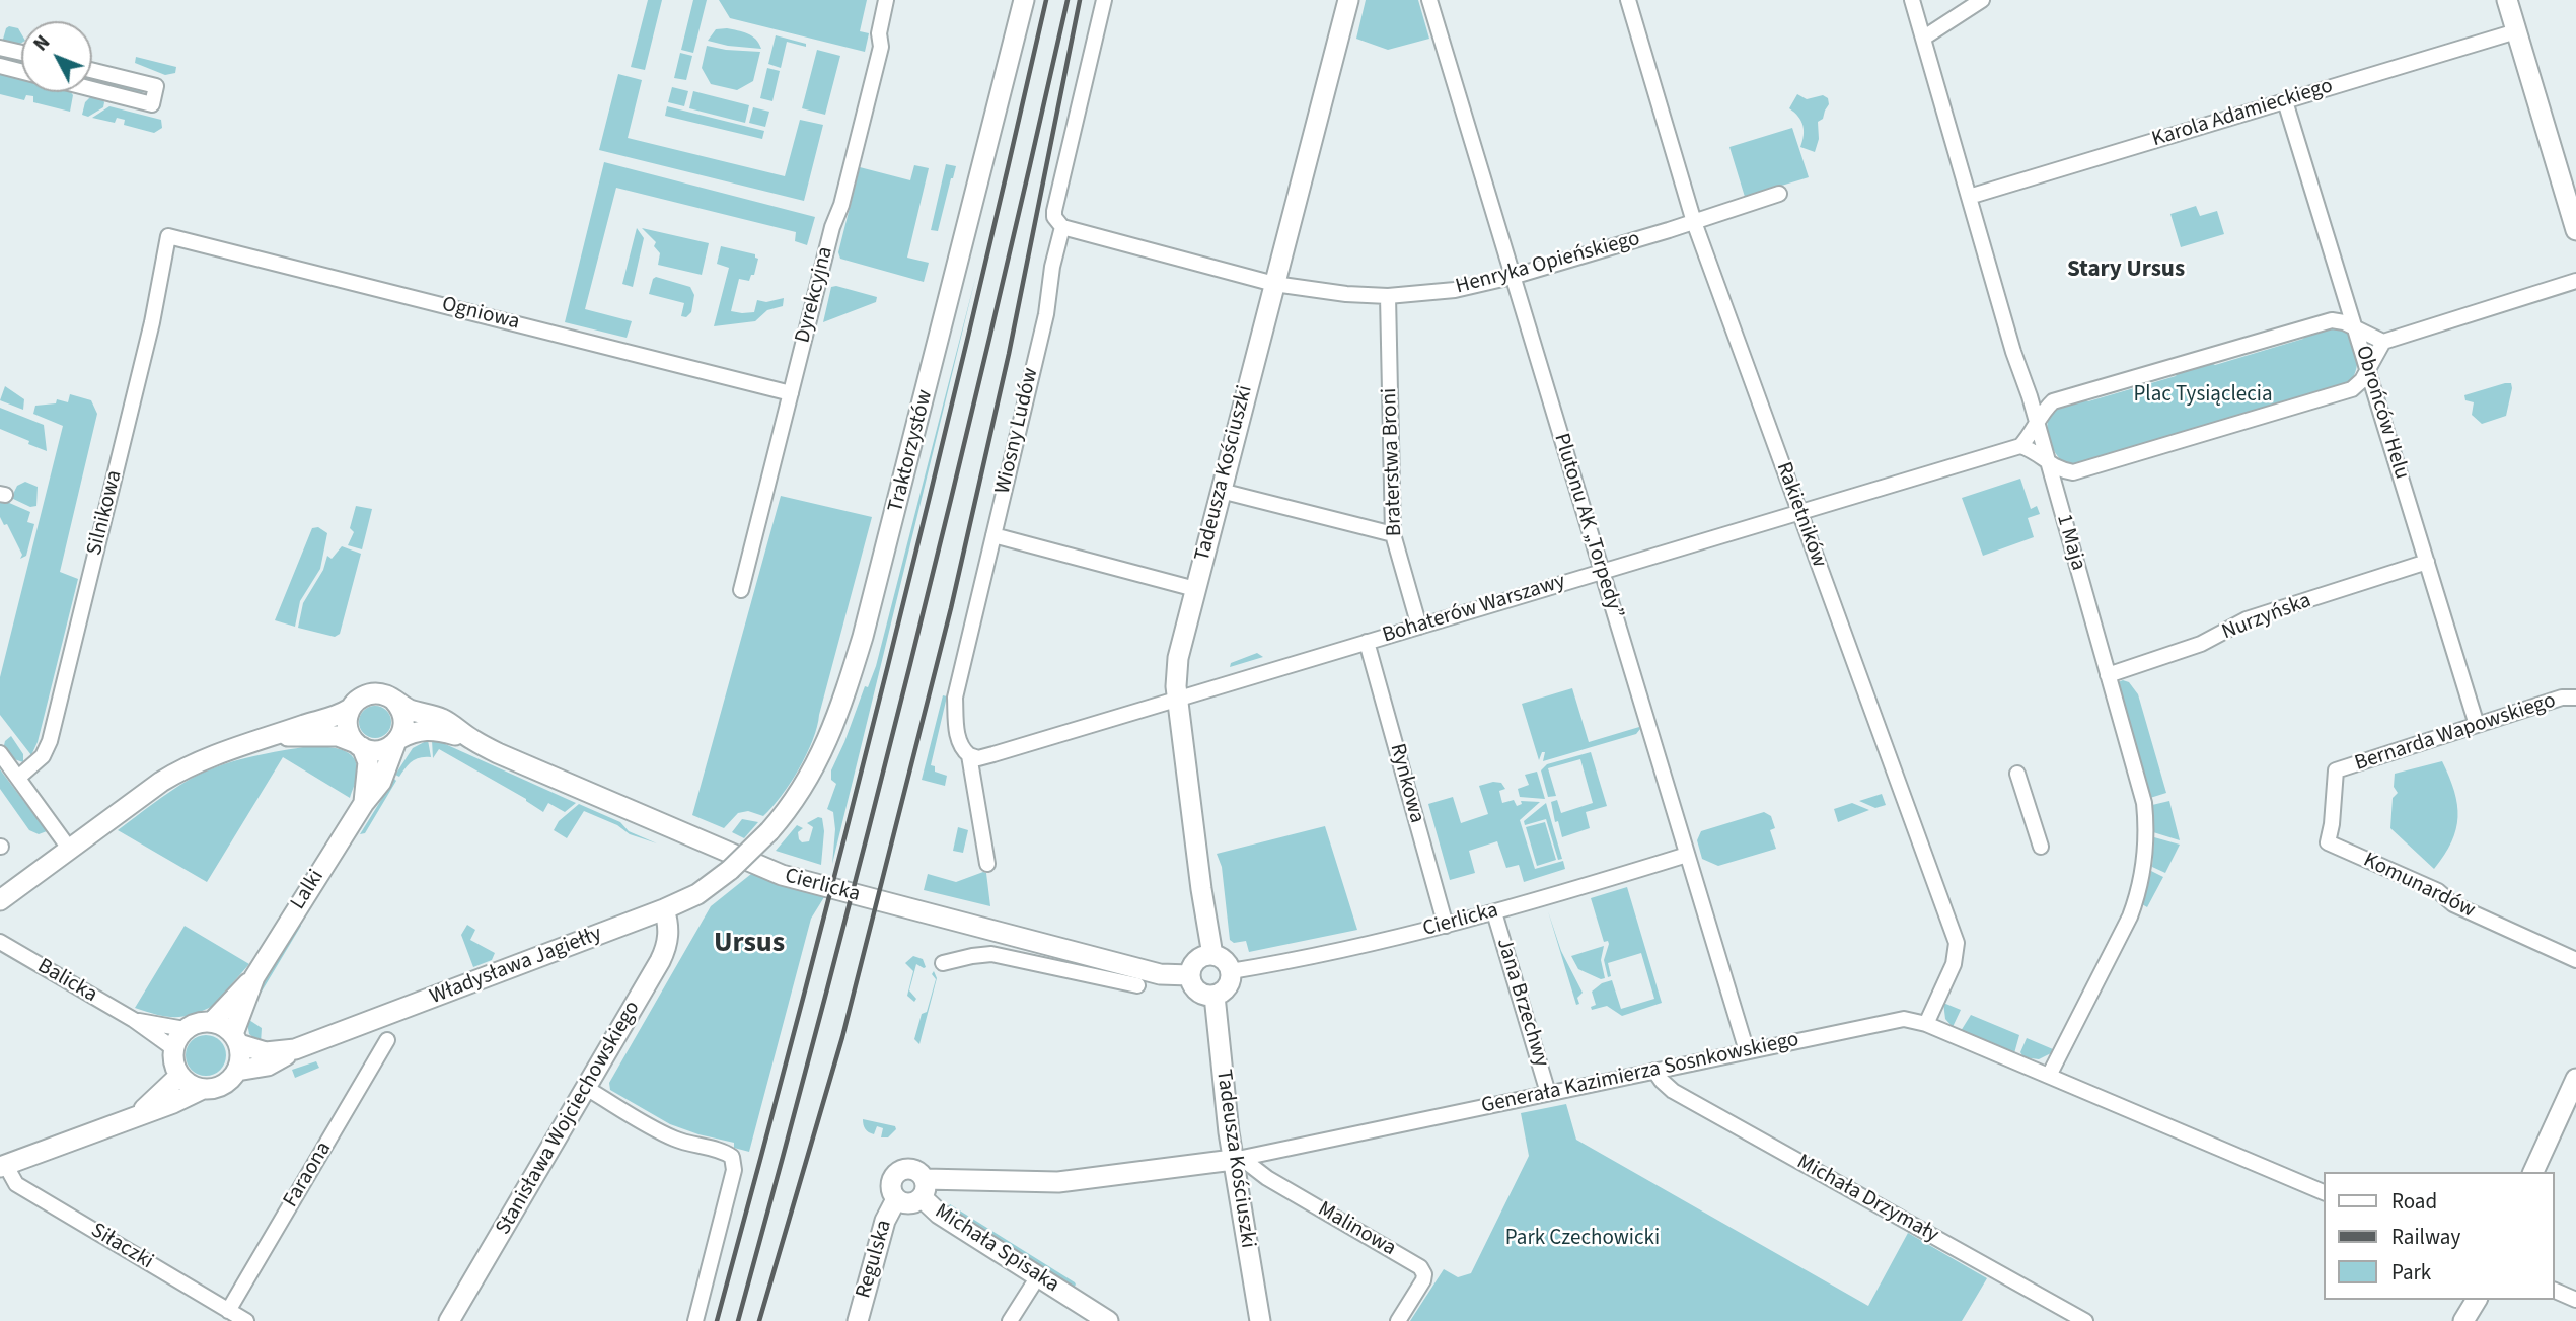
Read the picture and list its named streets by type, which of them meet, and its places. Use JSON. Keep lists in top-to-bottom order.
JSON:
{
  "streets": {
    "street": [
      "Karola Adamieckiego",
      "Henryka Opieńskiego",
      "Dyrekcyjna",
      "Ogniowa",
      "Obrońców Helu",
      "Wiosny Ludów",
      "Traktorzystów",
      "Braterstwa Broni",
      "Tadeusza Kościuszki",
      "Silnikowa",
      "Rakietników",
      "Plutonu AK „Torpedy”",
      "1 Maja",
      "Bohaterów Warszawy",
      "Nurzyńska",
      "Bernarda Wapowskiego",
      "Rynkowa",
      "Cierlicka",
      "Komunardów",
      "Lalki",
      "Władysława Jagiełły",
      "Balicka",
      "Jana Brzechwy",
      "Generała Kazimierza Sosnkowskiego",
      "Stanisława Wojciechowskiego",
      "Faraona",
      "Michała Drzymały",
      "Malinowa",
      "Siłaczki",
      "Michała Spisaka",
      "Regulska"
    ]
  },
  "crossings": [
    ["Karola Adamieckiego", "Obrońców Helu"],
    ["Karola Adamieckiego", "1 Maja"],
    ["Henryka Opieńskiego", "Wiosny Ludów"],
    ["Henryka Opieńskiego", "Braterstwa Broni"],
    ["Henryka Opieńskiego", "Tadeusza Kościuszki"],
    ["Henryka Opieńskiego", "Rakietników"],
    ["Henryka Opieńskiego", "Plutonu AK „Torpedy”"],
    ["Dyrekcyjna", "Ogniowa"],
    ["Ogniowa", "Silnikowa"],
    ["Obrońców Helu", "Nurzyńska"],
    ["Obrońców Helu", "Bernarda Wapowskiego"],
    ["Wiosny Ludów", "Bohaterów Warszawy"],
    ["Traktorzystów", "Władysława Jagiełły"],
    ["Braterstwa Broni", "Bohaterów Warszawy"],
    ["Tadeusza Kościuszki", "Bohaterów Warszawy"],
    ["Tadeusza Kościuszki", "Cierlicka"],
    ["Tadeusza Kościuszki", "Generała Kazimierza Sosnkowskiego"],
    ["Tadeusza Kościuszki", "Malinowa"],
    ["Rakietników", "Bohaterów Warszawy"],
    ["Rakietników", "Generała Kazimierza Sosnkowskiego"],
    ["Plutonu AK „Torpedy”", "Bohaterów Warszawy"],
    ["Plutonu AK „Torpedy”", "Cierlicka"],
    ["Plutonu AK „Torpedy”", "Generała Kazimierza Sosnkowskiego"],
    ["1 Maja", "Nurzyńska"],
    ["1 Maja", "Generała Kazimierza Sosnkowskiego"],
    ["Bohaterów Warszawy", "Rynkowa"],
    ["Bernarda Wapowskiego", "Komunardów"],
    ["Rynkowa", "Cierlicka"],
    ["Cierlicka", "Lalki"],
    ["Cierlicka", "Jana Brzechwy"],
    ["Lalki", "Władysława Jagiełły"],
    ["Lalki", "Balicka"],
    ["Władysława Jagiełły", "Balicka"],
    ["Władysława Jagiełły", "Stanisława Wojciechowskiego"],
    ["Jana Brzechwy", "Generała Kazimierza Sosnkowskiego"],
    ["Generała Kazimierza Sosnkowskiego", "Michała Drzymały"],
    ["Generała Kazimierza Sosnkowskiego", "Malinowa"],
    ["Generała Kazimierza Sosnkowskiego", "Michała Spisaka"],
    ["Generała Kazimierza Sosnkowskiego", "Regulska"],
    ["Faraona", "Siłaczki"],
    ["Michała Spisaka", "Regulska"]
  ],
  "districts": ["Stary Ursus", "Ursus"],
  "parks": ["Plac Tysiąclecia", "Park Czechowicki"],
  "legend": ["Road", "Railway", "Park"],
  "north": "top left"
}
